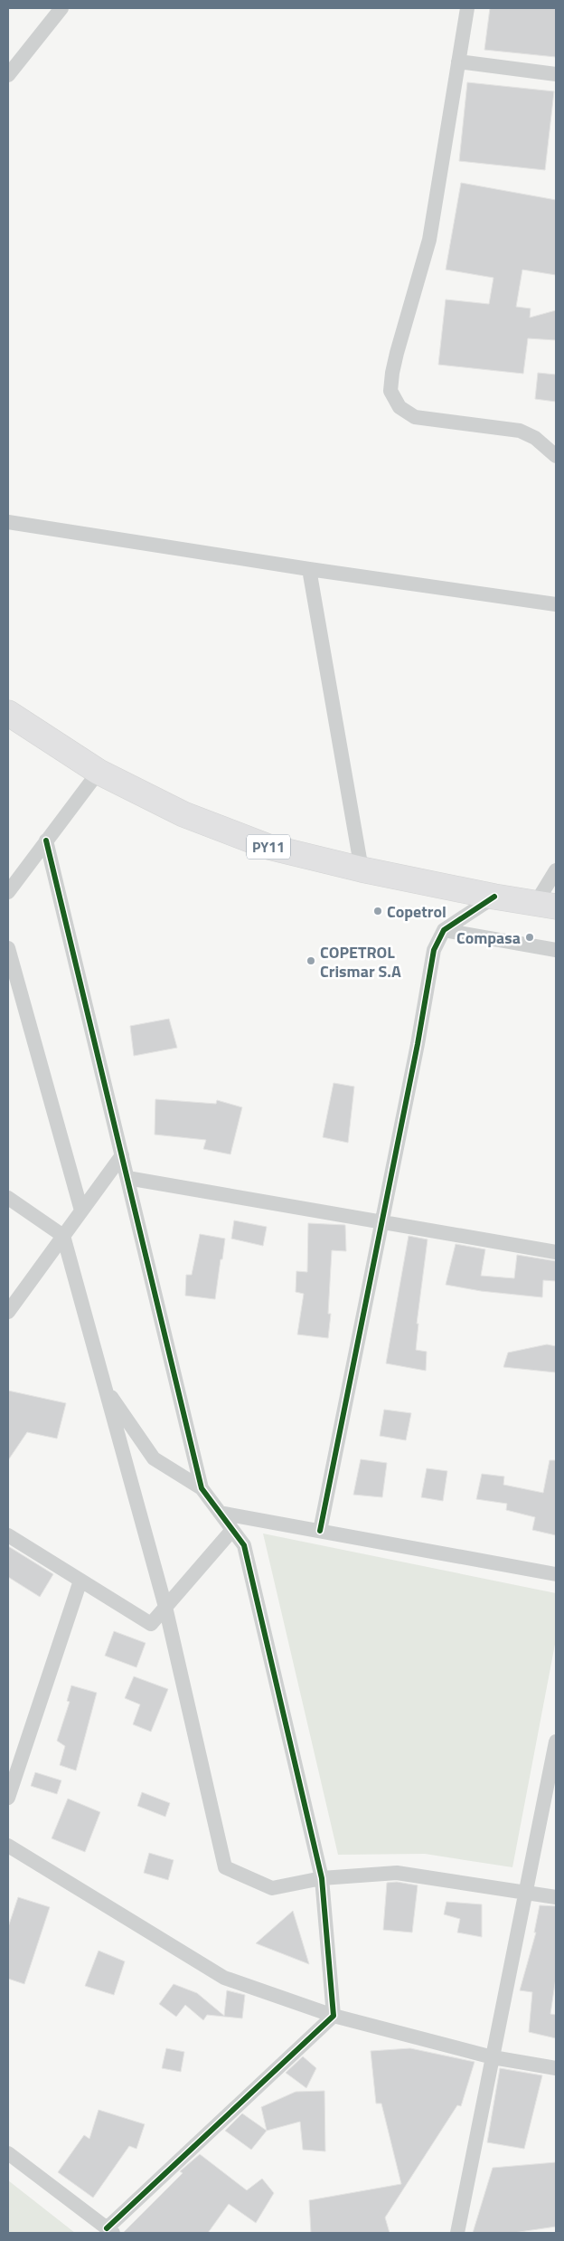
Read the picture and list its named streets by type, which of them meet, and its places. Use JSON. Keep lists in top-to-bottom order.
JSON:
{
  "streets": {
    "highway": ["PY11"]
  },
  "places": ["Copetrol", "Compasa", "COPETROL Crismar S.A"]
}
